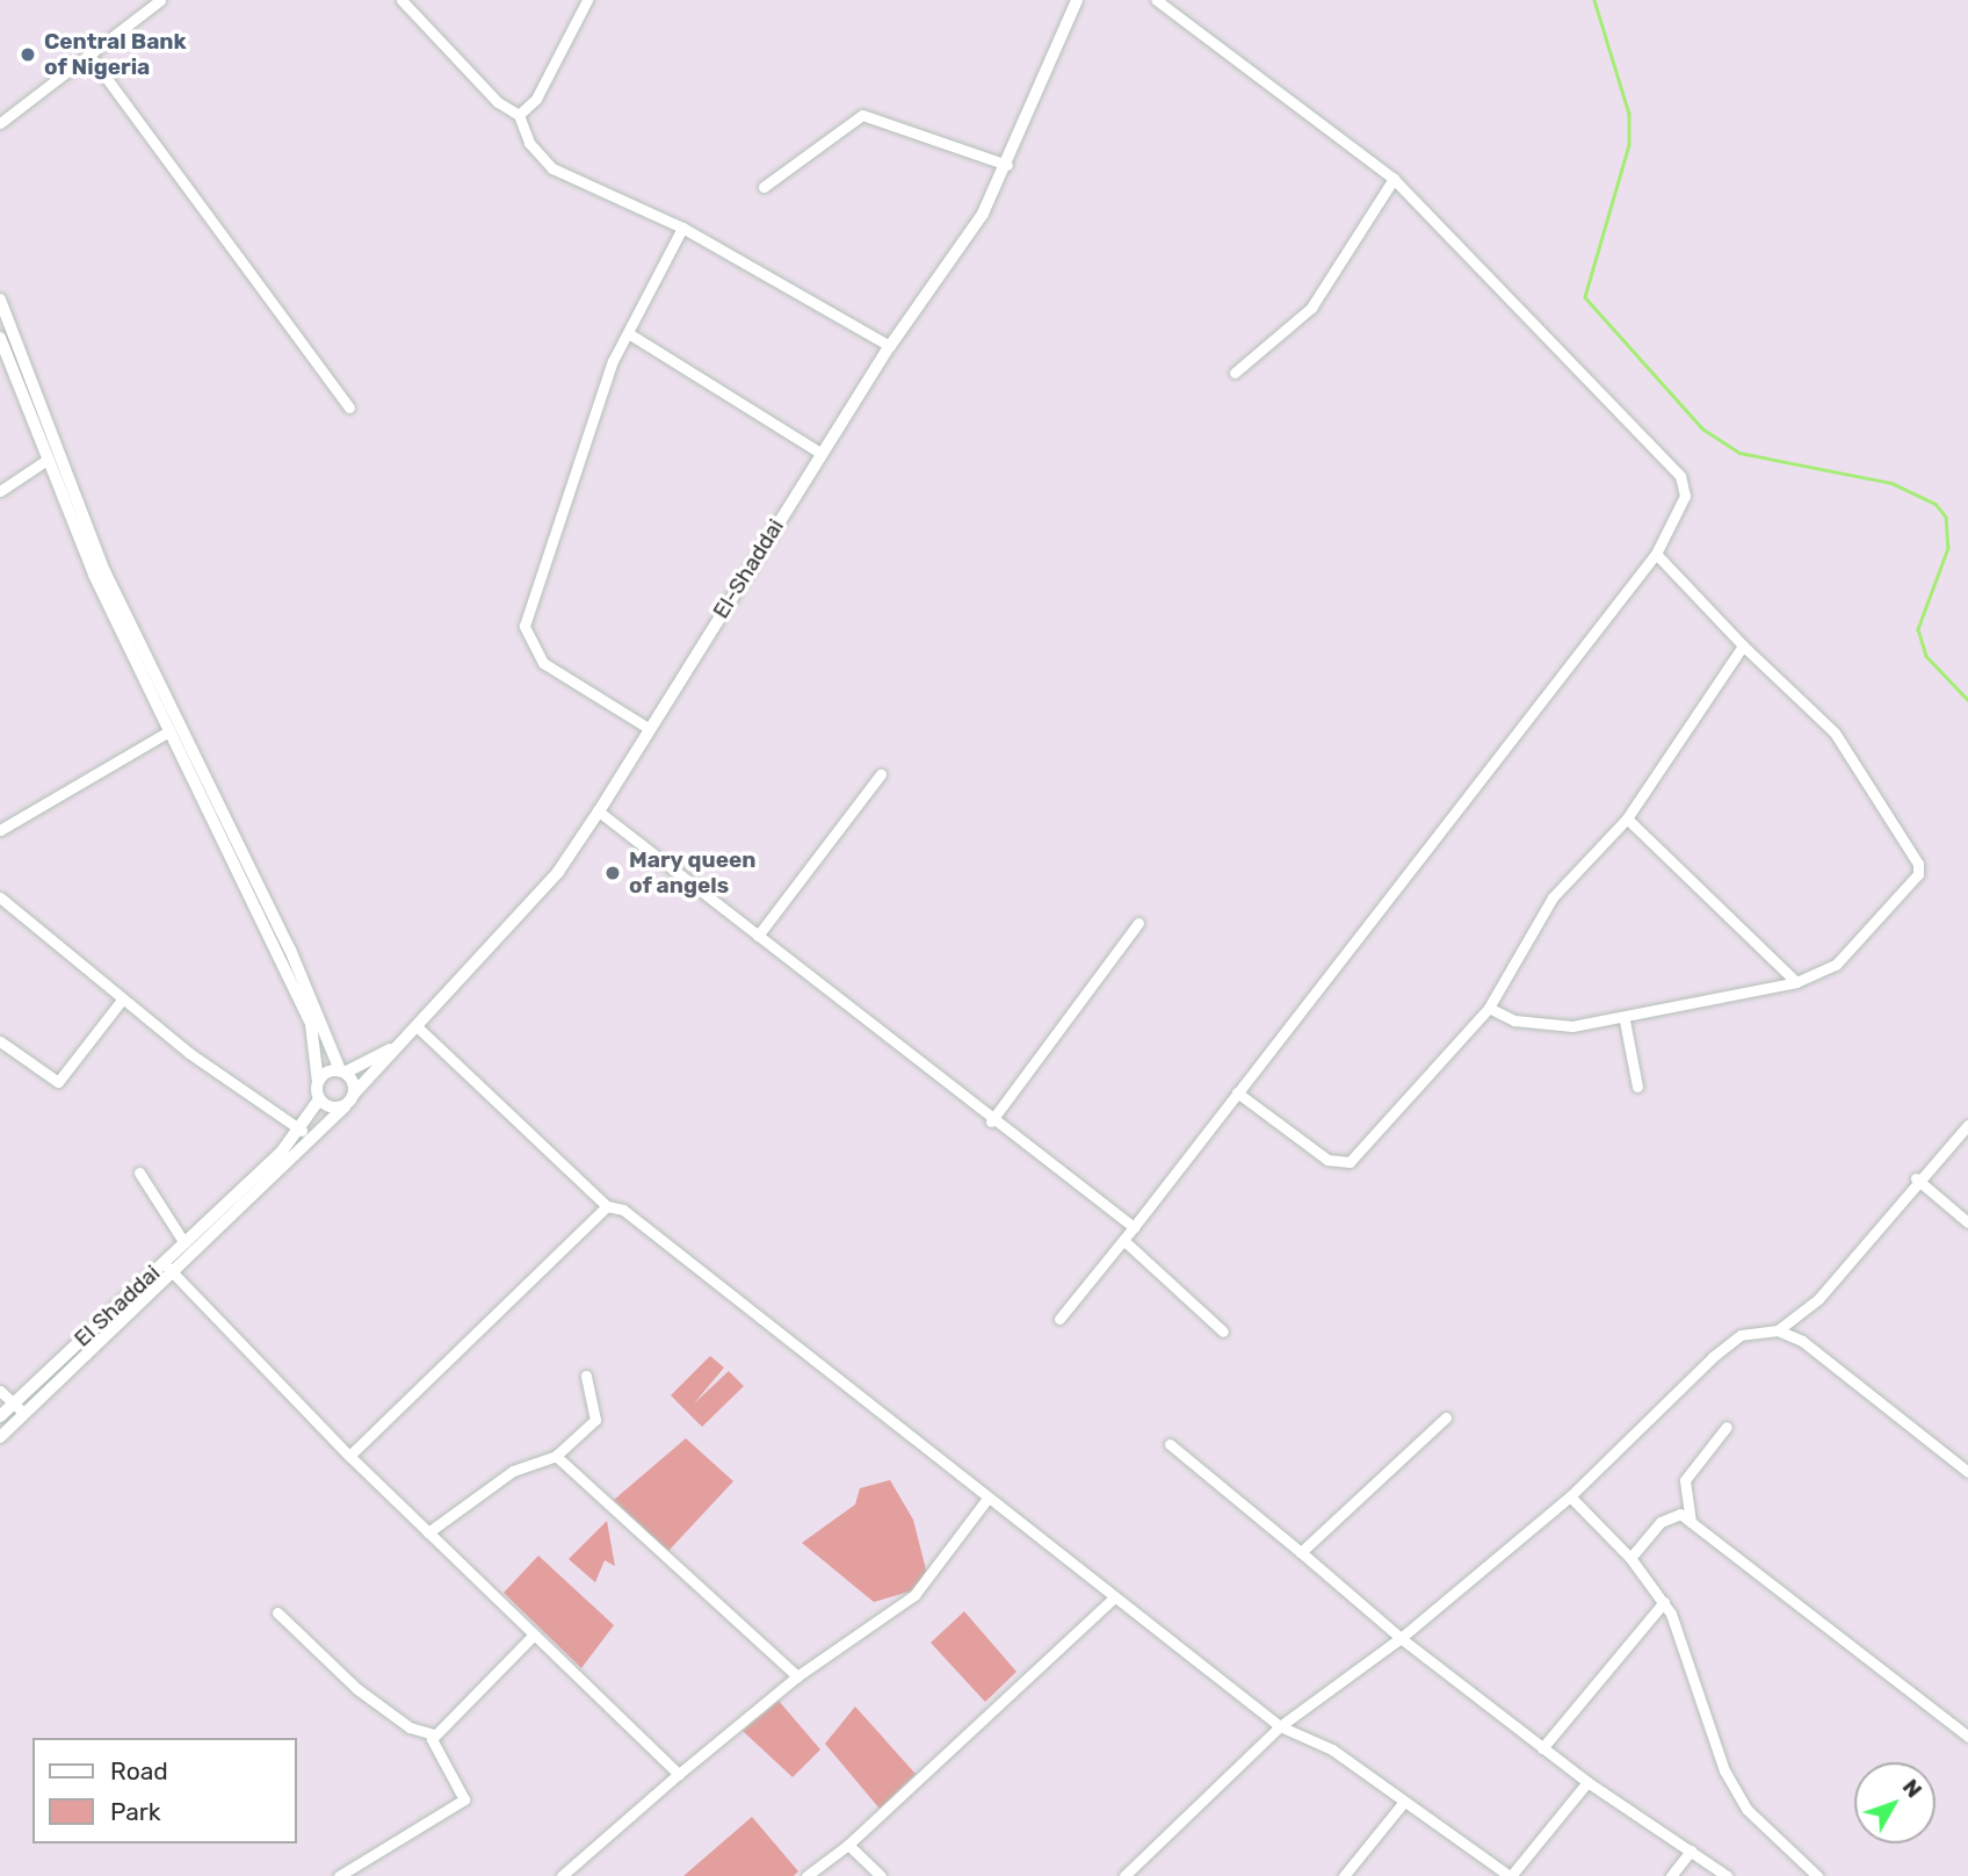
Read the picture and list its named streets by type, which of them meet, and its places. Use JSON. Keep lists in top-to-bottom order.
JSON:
{
  "streets": {
    "street": ["El-Shaddai", "El Shaddai"]
  },
  "crossings": [
    ["El-Shaddai", "El Shaddai"]
  ],
  "places": ["Central Bank of Nigeria", "Mary queen of angels"],
  "legend": ["Road", "Park"],
  "north": "top right"
}
